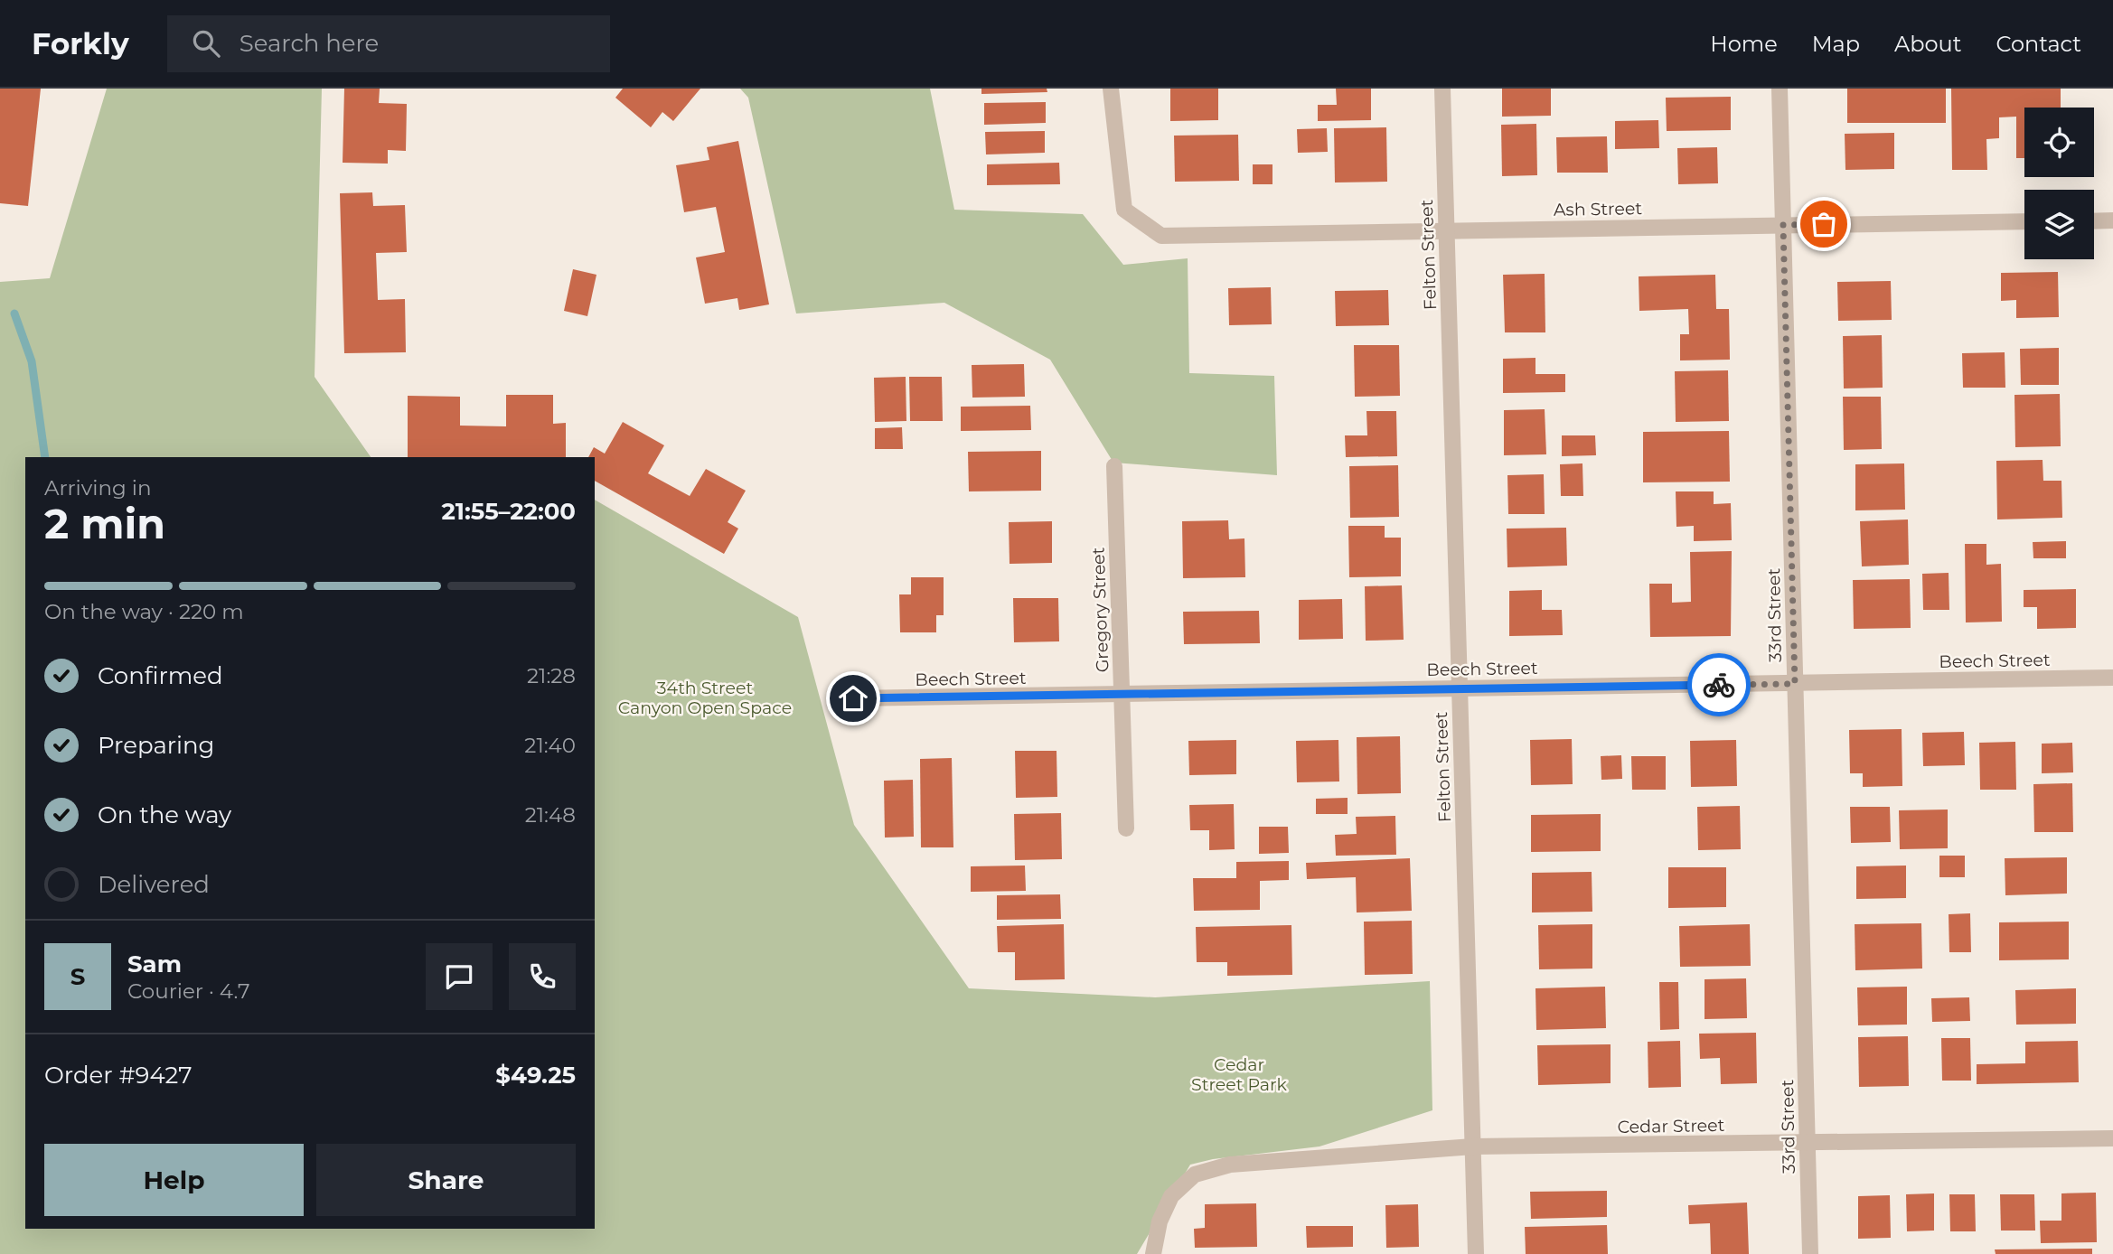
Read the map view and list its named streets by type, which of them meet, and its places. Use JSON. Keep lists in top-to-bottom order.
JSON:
{
  "streets": {
    "street": [
      "Ash Street",
      "Felton Street",
      "Gregory Street",
      "33rd Street",
      "Beech Street",
      "Cedar Street"
    ]
  },
  "crossings": [
    ["Ash Street", "Felton Street"],
    ["Ash Street", "33rd Street"],
    ["Felton Street", "Beech Street"],
    ["Felton Street", "Cedar Street"],
    ["Gregory Street", "Beech Street"],
    ["33rd Street", "Beech Street"],
    ["33rd Street", "Cedar Street"]
  ],
  "parks": ["34th Street Canyon Open Space", "Cedar Street Park"],
  "page": {
    "header": "Forkly",
    "search": "Search here",
    "nav": [
      "Home",
      "Map",
      "About",
      "Contact"
    ],
    "heading": ["2 min", "Arriving in", "21:55–22:00"],
    "panel": [
      "Sam",
      "Courier · 4.7",
      "Order #9427",
      "$49.25"
    ],
    "bar": "On the way · 220 m",
    "list": [
      ["Confirmed", "21:28"],
      ["Preparing", "21:40"],
      ["On the way", "21:48"],
      "Delivered"
    ],
    "round": "S",
    "buttons": ["Help", "Share"]
  }
}
